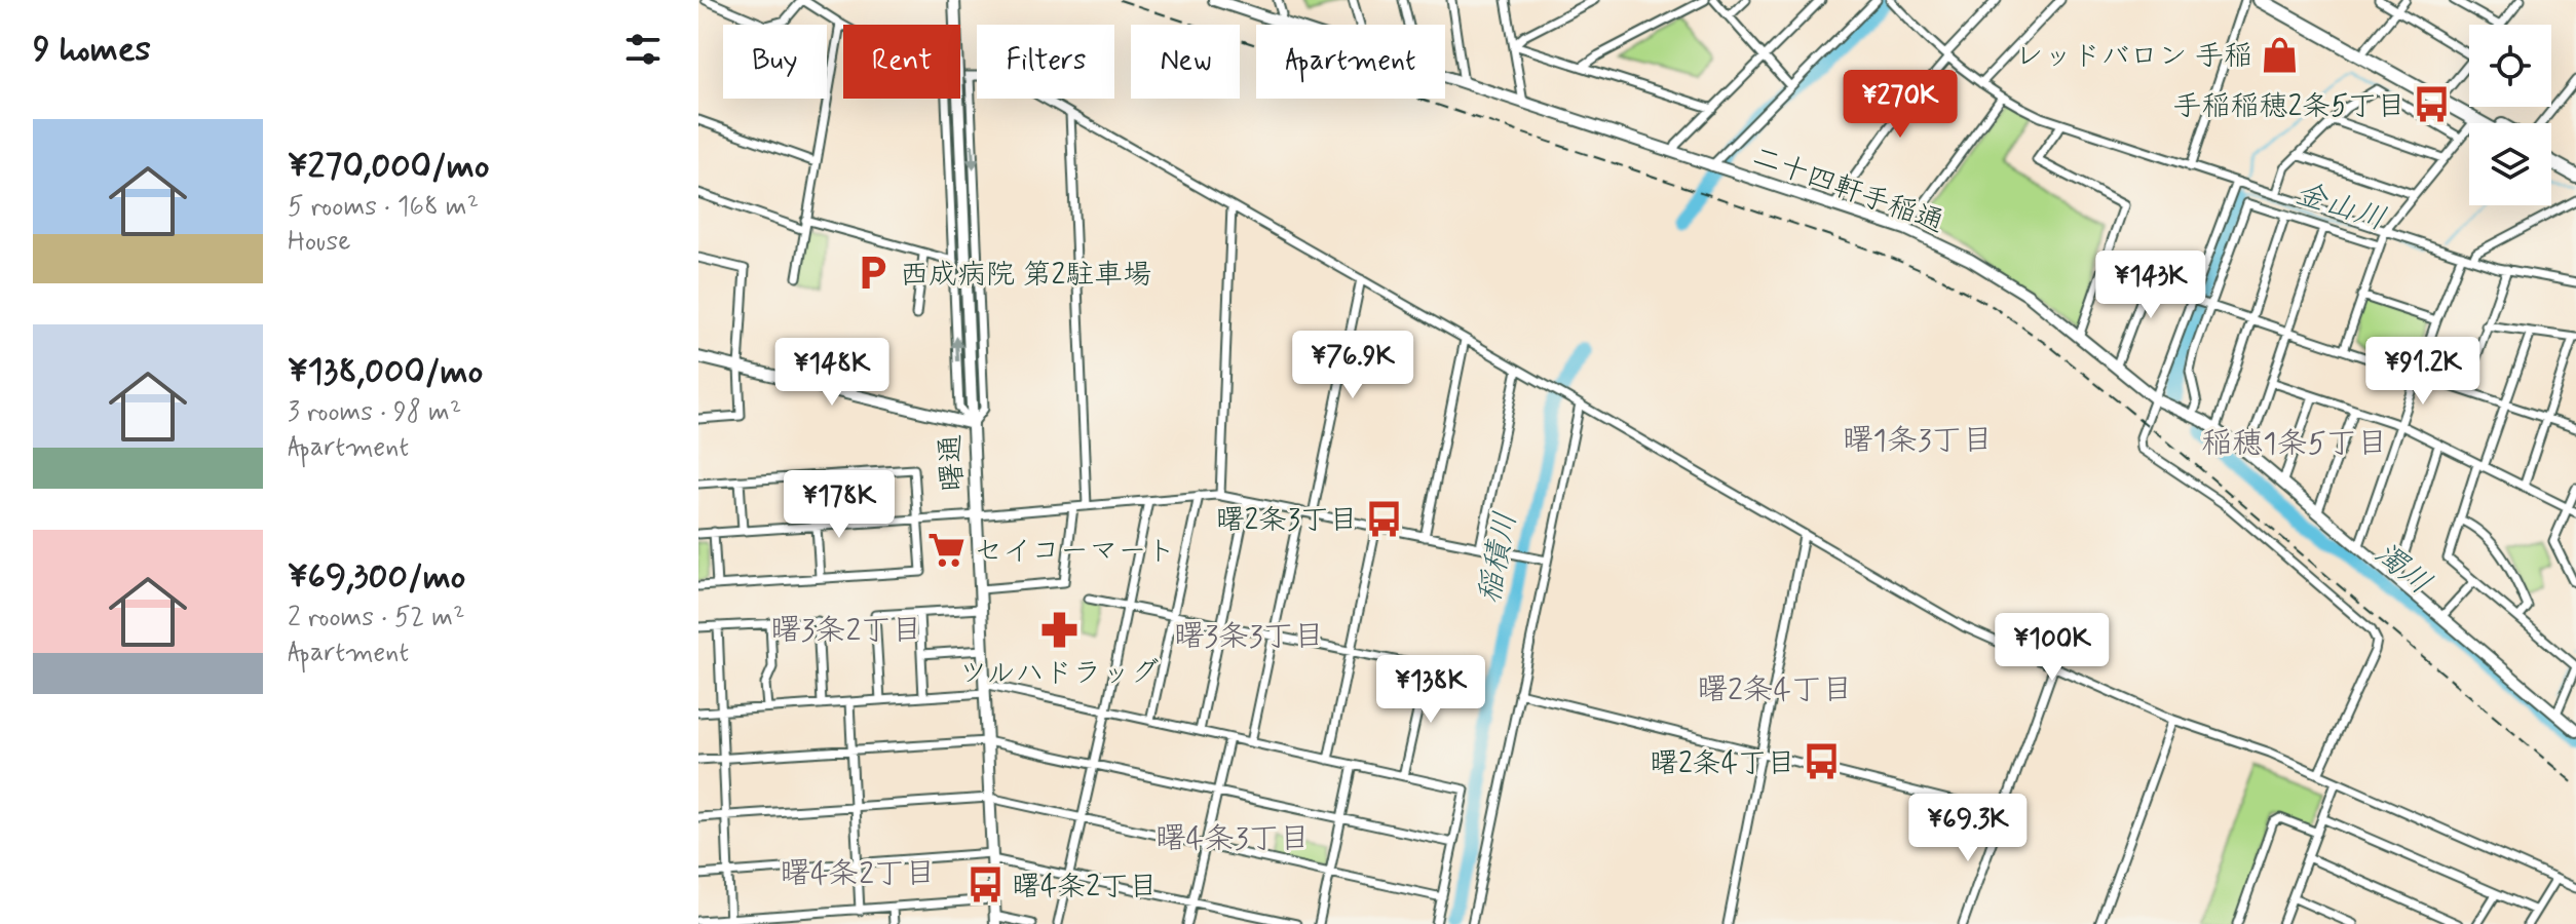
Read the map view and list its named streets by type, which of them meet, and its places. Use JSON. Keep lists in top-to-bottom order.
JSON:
{
  "streets": {
    "street": ["二十四軒手稲通", "曙通"]
  },
  "districts": [
    "曙1条3丁目",
    "稲穂1条5丁目",
    "曙3条2丁目",
    "曙3条3丁目",
    "曙2条4丁目",
    "曙4条3丁目",
    "曙4条2丁目"
  ],
  "water": ["金山川", "稲積川", "濁川"],
  "places": {
    "shop": ["レッドバロン 手稲"],
    "bus stop": [
      "手稲稲穂2条5丁目",
      "曙2条3丁目",
      "曙2条4丁目",
      "曙4条2丁目"
    ],
    "parking": ["西成病院 第2駐車場"],
    "supermarket": ["セイコーマート"],
    "pharmacy": ["ツルハドラッグ"]
  },
  "page": {
    "heading": "9 homes",
    "chip": [
      "Buy",
      "Rent",
      "Filters",
      "New",
      "Apartment"
    ],
    "price": [
      "¥270K",
      "¥143K",
      "¥76.9K",
      "¥91.2K",
      "¥148K",
      "¥178K",
      "¥100K",
      "¥138K",
      "¥69.3K"
    ],
    "list": [
      {
        "name": "¥270,000/mo",
        "note": "5 rooms · 168 m² · House"
      },
      {
        "name": "¥138,000/mo",
        "note": "3 rooms · 98 m² · Apartment"
      },
      {
        "name": "¥69,300/mo",
        "note": "2 rooms · 52 m² · Apartment"
      }
    ]
  }
}
